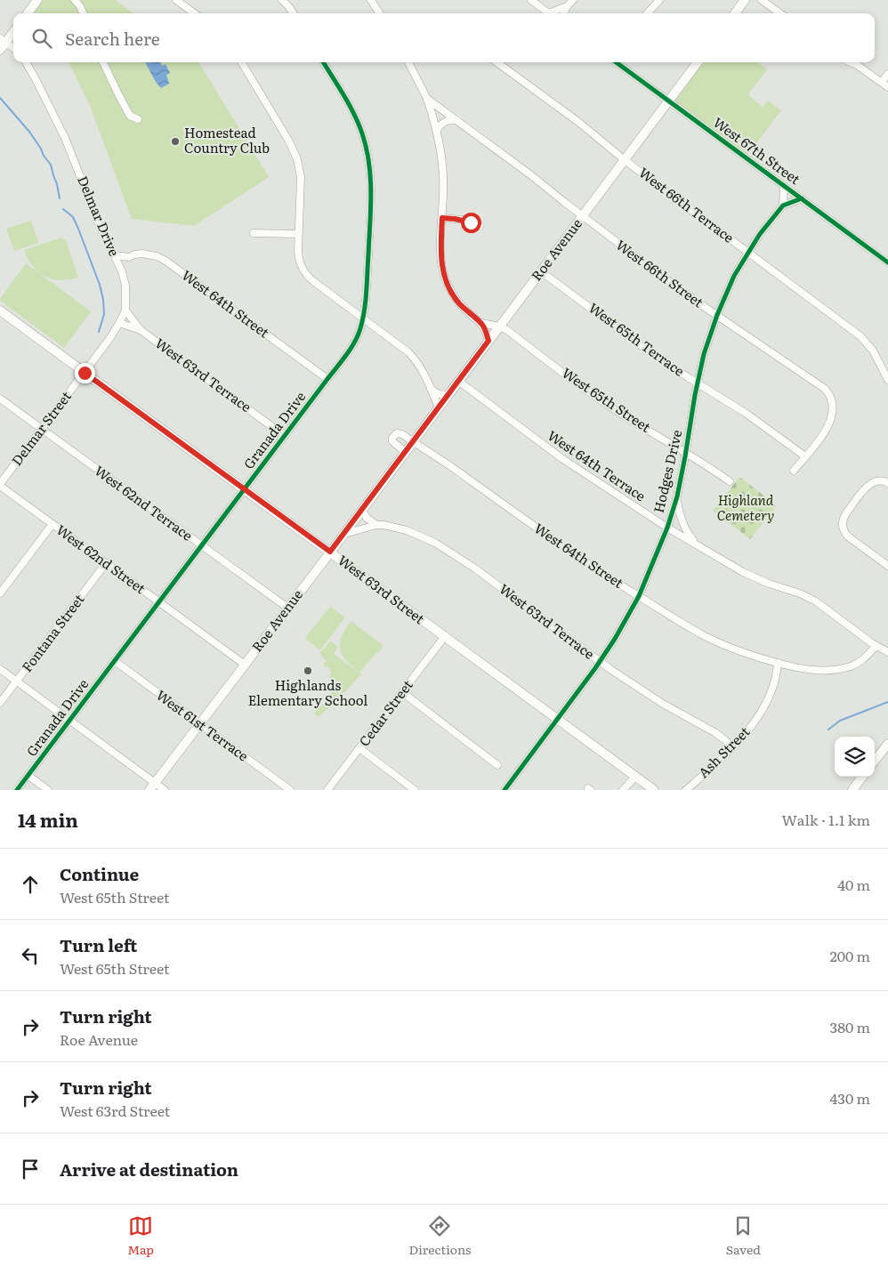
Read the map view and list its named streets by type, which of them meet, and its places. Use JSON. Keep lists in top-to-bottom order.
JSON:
{
  "streets": {
    "main road": ["Roe Avenue", "West 63rd Street"],
    "street": [
      "West 67th Street",
      "West 66th Terrace",
      "Delmar Drive",
      "West 66th Street",
      "West 64th Street",
      "West 65th Terrace",
      "West 63rd Terrace",
      "West 65th Street",
      "Delmar Street",
      "Granada Drive",
      "West 64th Terrace",
      "Hodges Drive",
      "West 62nd Terrace",
      "West 62nd Street",
      "Fontana Street",
      "Cedar Street",
      "West 61st Terrace",
      "Ash Street"
    ]
  },
  "crossings": [
    ["West 67th Street", "Roe Avenue"],
    ["West 66th Terrace", "Roe Avenue"],
    ["West 66th Terrace", "Hodges Drive"],
    ["Delmar Drive", "West 64th Street"],
    ["Delmar Drive", "West 63rd Terrace"],
    ["Delmar Drive", "Delmar Street"],
    ["Delmar Drive", "West 63rd Street"],
    ["Roe Avenue", "West 66th Street"],
    ["Roe Avenue", "West 64th Street"],
    ["Roe Avenue", "West 65th Terrace"],
    ["Roe Avenue", "West 63rd Terrace"],
    ["Roe Avenue", "West 65th Street"],
    ["Roe Avenue", "West 64th Terrace"],
    ["Roe Avenue", "West 62nd Terrace"],
    ["Roe Avenue", "West 62nd Street"],
    ["Roe Avenue", "West 63rd Street"],
    ["Roe Avenue", "West 61st Terrace"],
    ["West 66th Street", "West 65th Terrace"],
    ["West 66th Street", "West 65th Street"],
    ["West 66th Street", "Hodges Drive"],
    ["West 64th Street", "Granada Drive"],
    ["West 64th Street", "West 64th Terrace"],
    ["West 64th Street", "Hodges Drive"],
    ["West 64th Street", "Ash Street"],
    ["West 65th Terrace", "Hodges Drive"],
    ["West 63rd Terrace", "Granada Drive"],
    ["West 63rd Terrace", "Hodges Drive"],
    ["West 63rd Terrace", "Ash Street"],
    ["West 65th Street", "Hodges Drive"],
    ["Delmar Street", "West 62nd Terrace"],
    ["Delmar Street", "West 62nd Street"],
    ["Delmar Street", "West 63rd Street"],
    ["Granada Drive", "West 62nd Terrace"],
    ["Granada Drive", "West 62nd Street"],
    ["Granada Drive", "West 63rd Street"],
    ["Granada Drive", "West 61st Terrace"],
    ["West 64th Terrace", "Hodges Drive"],
    ["Hodges Drive", "West 63rd Street"],
    ["West 62nd Street", "Fontana Street"],
    ["West 63rd Street", "Cedar Street"]
  ],
  "parks": ["Highland Cemetery"],
  "places": ["Homestead Country Club", "Highlands Elementary School"],
  "page": {
    "search": "Search here",
    "heading": ["14 min", "Walk · 1.1 km"],
    "list": [
      ["Continue", "West 65th Street", "40 m"],
      ["Turn left", "West 65th Street", "200 m"],
      ["Turn right", "Roe Avenue", "380 m"],
      ["Turn right", "West 63rd Street", "430 m"],
      "Arrive at destination"
    ],
    "nav": ["Map", "Directions", "Saved"]
  }
}
